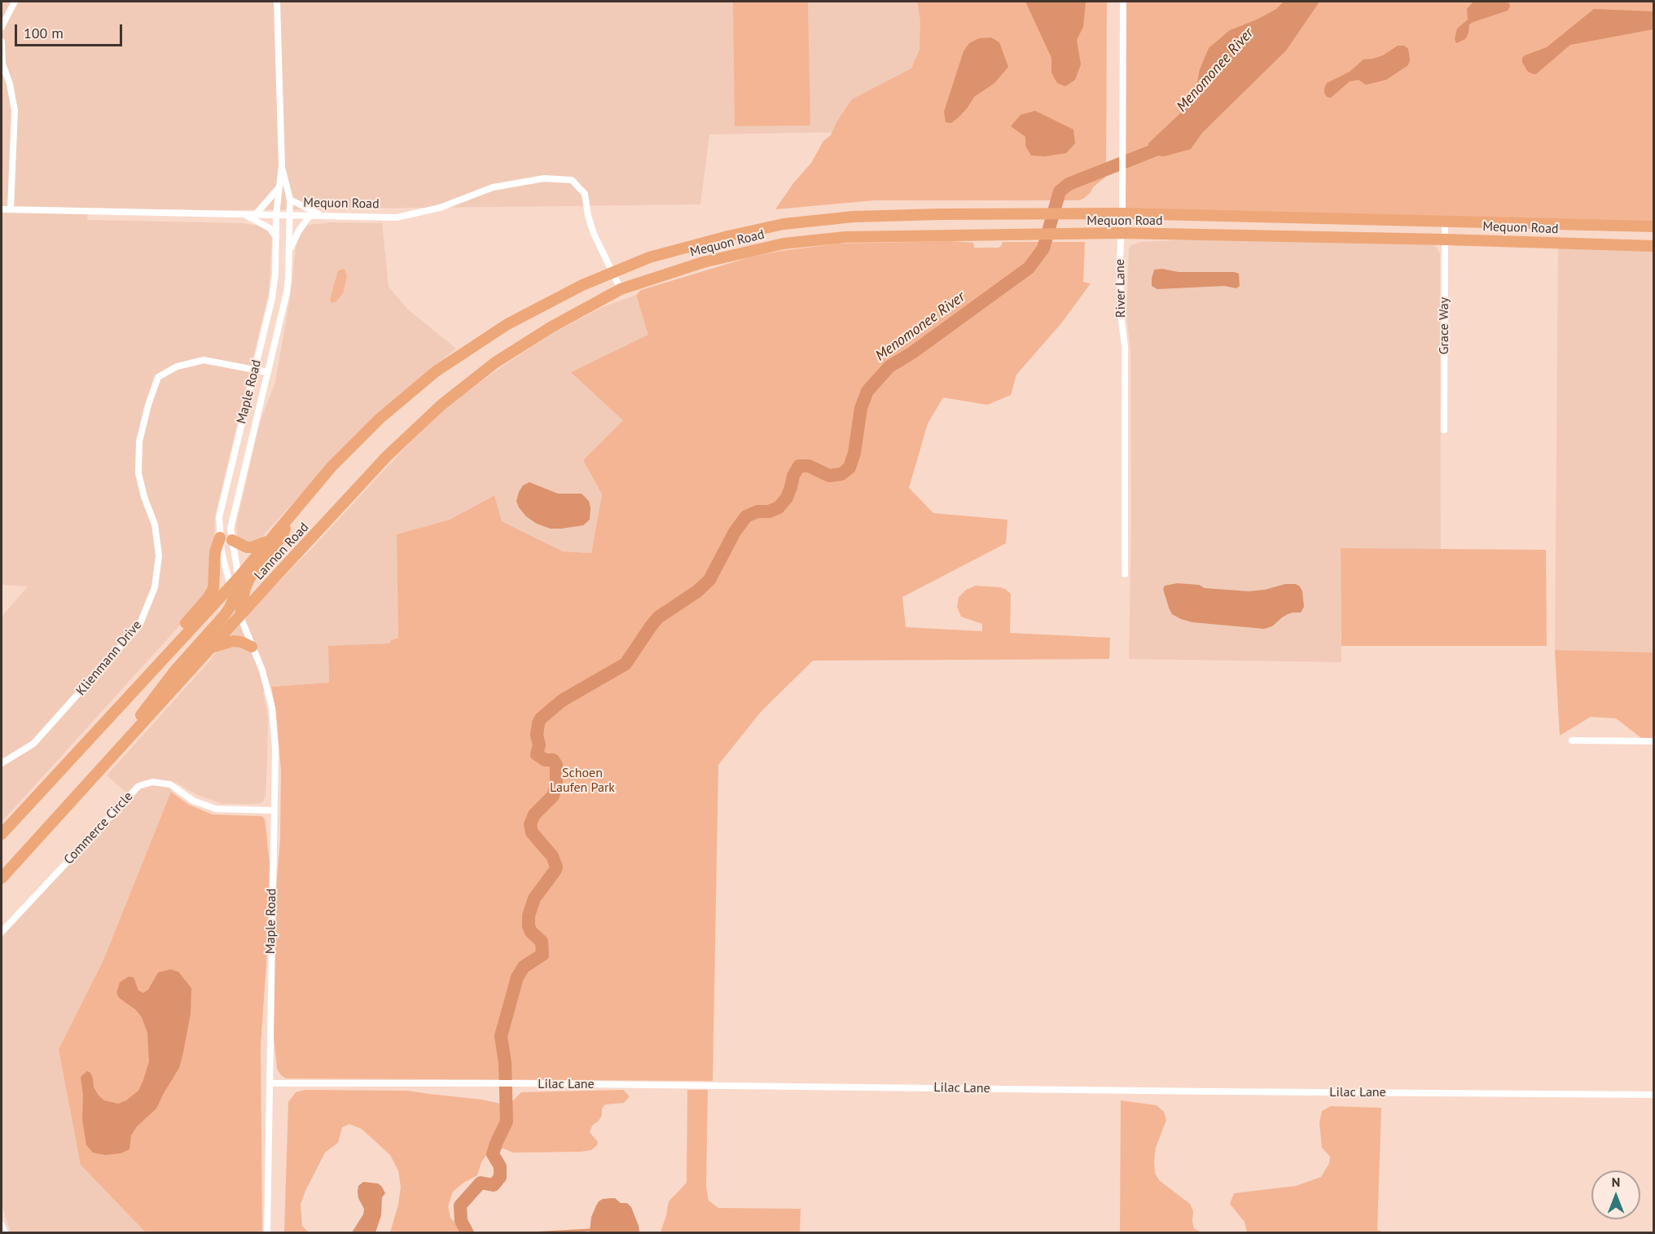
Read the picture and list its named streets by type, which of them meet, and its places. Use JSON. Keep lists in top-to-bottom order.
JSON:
{
  "streets": {
    "main road": ["Mequon Road", "Lannon Road"],
    "street": [
      "River Lane",
      "Grace Way",
      "Maple Road",
      "Klienmann Drive",
      "Commerce Circle",
      "Lilac Lane"
    ]
  },
  "crossings": [
    ["Mequon Road", "River Lane"],
    ["Mequon Road", "Grace Way"],
    ["Mequon Road", "Maple Road"],
    ["Mequon Road", "Lannon Road"],
    ["Maple Road", "Lannon Road"],
    ["Maple Road", "Klienmann Drive"],
    ["Maple Road", "Commerce Circle"],
    ["Maple Road", "Lilac Lane"]
  ],
  "water": ["Menomonee River"],
  "parks": ["Schoen Laufen Park"],
  "scale_bar": "100 m",
  "north": "top"
}
